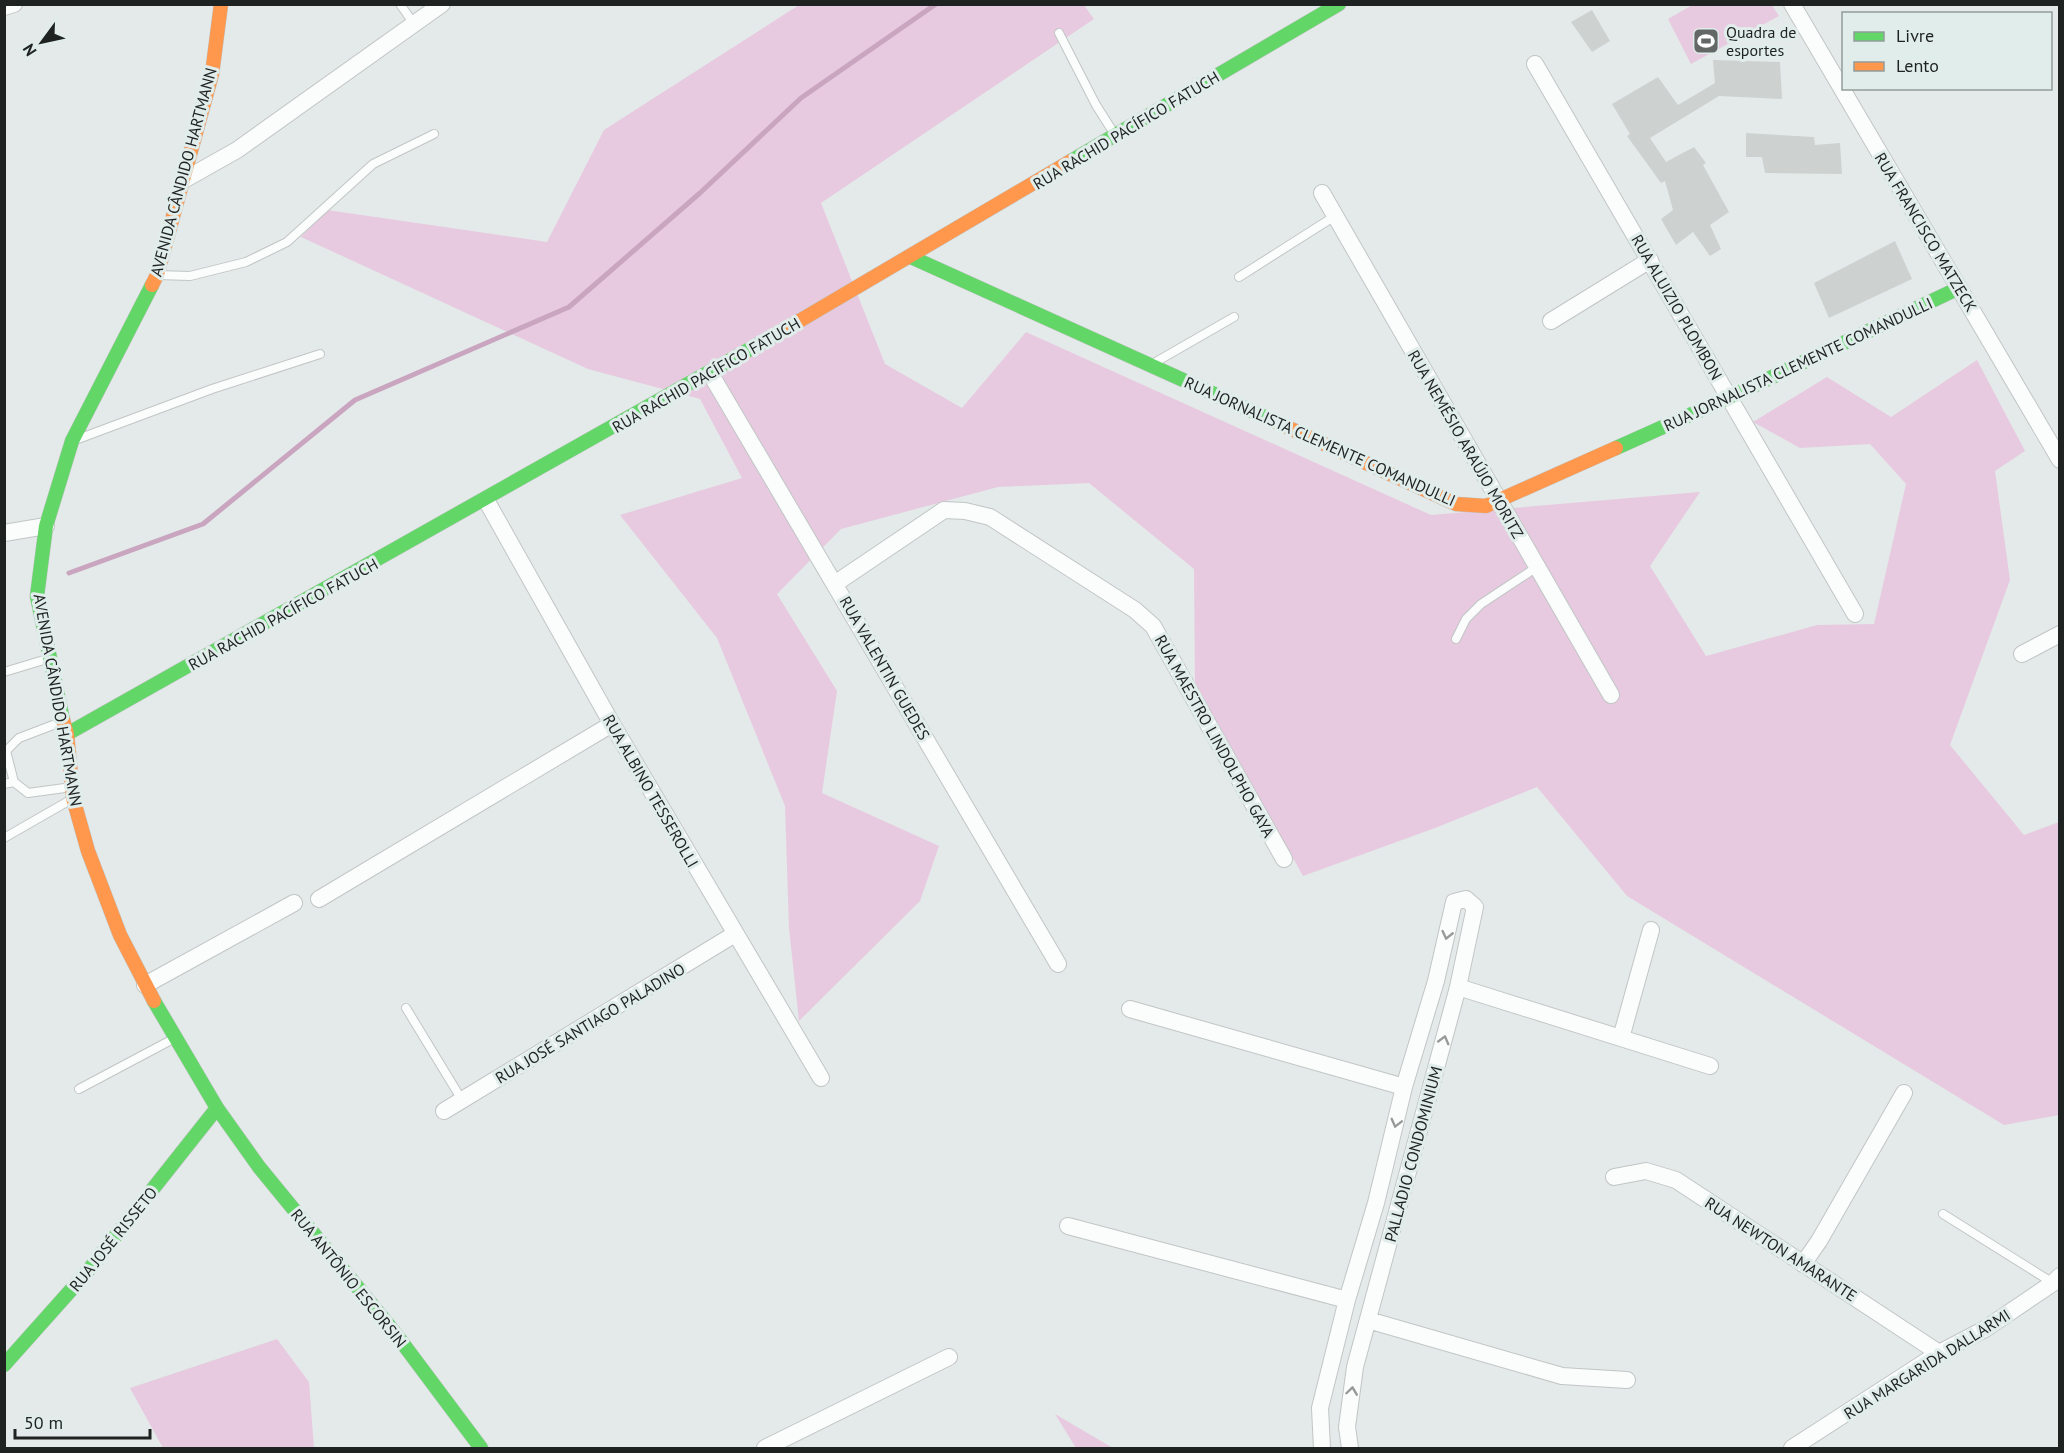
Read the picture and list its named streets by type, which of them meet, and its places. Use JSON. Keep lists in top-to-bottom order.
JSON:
{
  "streets": {
    "street": [
      "RUA RACHID PACÍFICO FATUCH",
      "AVENIDA CÂNDIDO HARTMANN",
      "RUA FRANCISCO MATZECK",
      "RUA ALUIZIO PLOMBON",
      "RUA JORNALISTA CLEMENTE COMANDULLI",
      "RUA NEMÉSIO ARAÚJO MORITZ",
      "RUA VALENTIN GUEDES",
      "RUA MAESTRO LINDOLPHO GAYA",
      "RUA ALBINO TESSEROLLI",
      "RUA JOSÉ SANTIAGO PALADINO",
      "PALLADIO CONDOMINIUM",
      "RUA JOSÉ RISSETO",
      "RUA NEWTON AMARANTE",
      "RUA ANTÔNIO ESCORSIN",
      "RUA MARGARIDA DALLARMI"
    ]
  },
  "crossings": [
    ["RUA RACHID PACÍFICO FATUCH", "AVENIDA CÂNDIDO HARTMANN"],
    ["RUA RACHID PACÍFICO FATUCH", "RUA JORNALISTA CLEMENTE COMANDULLI"],
    ["RUA RACHID PACÍFICO FATUCH", "RUA VALENTIN GUEDES"],
    ["RUA RACHID PACÍFICO FATUCH", "RUA ALBINO TESSEROLLI"],
    ["AVENIDA CÂNDIDO HARTMANN", "RUA JOSÉ RISSETO"],
    ["AVENIDA CÂNDIDO HARTMANN", "RUA ANTÔNIO ESCORSIN"],
    ["RUA FRANCISCO MATZECK", "RUA JORNALISTA CLEMENTE COMANDULLI"],
    ["RUA ALUIZIO PLOMBON", "RUA JORNALISTA CLEMENTE COMANDULLI"],
    ["RUA JORNALISTA CLEMENTE COMANDULLI", "RUA NEMÉSIO ARAÚJO MORITZ"],
    ["RUA VALENTIN GUEDES", "RUA MAESTRO LINDOLPHO GAYA"],
    ["RUA ALBINO TESSEROLLI", "RUA JOSÉ SANTIAGO PALADINO"],
    ["RUA JOSÉ RISSETO", "RUA ANTÔNIO ESCORSIN"],
    ["RUA NEWTON AMARANTE", "RUA MARGARIDA DALLARMI"]
  ],
  "places": {
    "sports": ["Quadra de esportes"]
  },
  "legend": ["Livre", "Lento"],
  "scale_bar": "50 m",
  "north": "bottom left"
}
